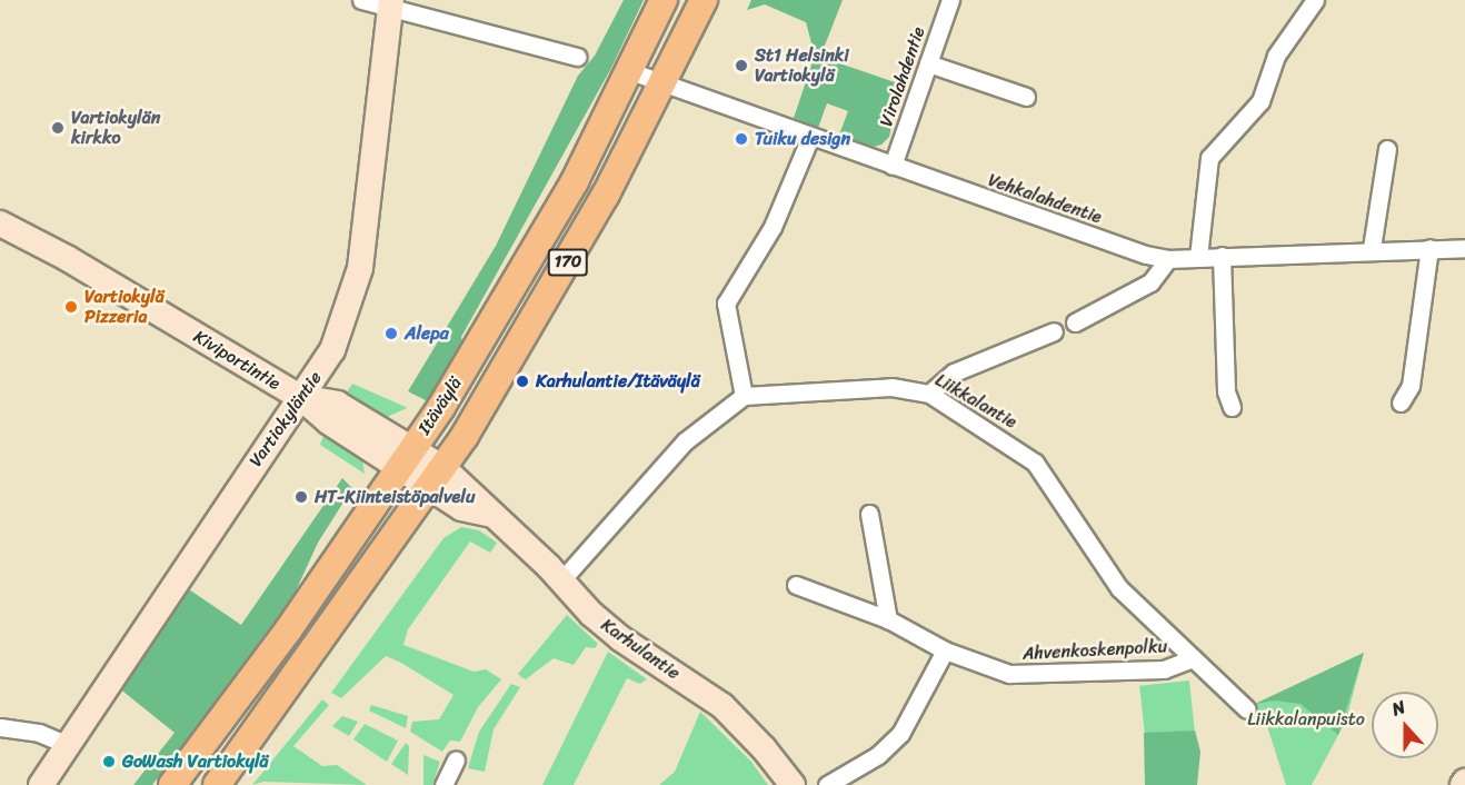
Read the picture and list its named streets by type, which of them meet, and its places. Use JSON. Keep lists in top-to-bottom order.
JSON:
{
  "streets": {
    "main road": [
      "170",
      "Kiviportintie",
      "Itäväylä",
      "Vartiokyläntie",
      "Karhulantie"
    ],
    "street": [
      "Virolahdentie",
      "Vehkalahdentie",
      "Liikkalantie",
      "Ahvenkoskenpolku"
    ]
  },
  "crossings": [
    ["Virolahdentie", "Vehkalahdentie"],
    ["Vehkalahdentie", "Itäväylä"],
    ["Kiviportintie", "Itäväylä"],
    ["Kiviportintie", "Vartiokyläntie"],
    ["Kiviportintie", "Karhulantie"],
    ["Liikkalantie", "Ahvenkoskenpolku"],
    ["Itäväylä", "Karhulantie"]
  ],
  "parks": ["Liikkalanpuisto"],
  "places": [
    "St1 Helsinki Vartiokylä",
    "Vartiokylän kirkko",
    "Tuiku design",
    "Vartiokylä Pizzeria",
    "Alepa",
    "Karhulantie/Itäväylä",
    "HT-Kiinteistöpalvelu",
    "GoWash Vartiokylä"
  ],
  "north": "top"
}
